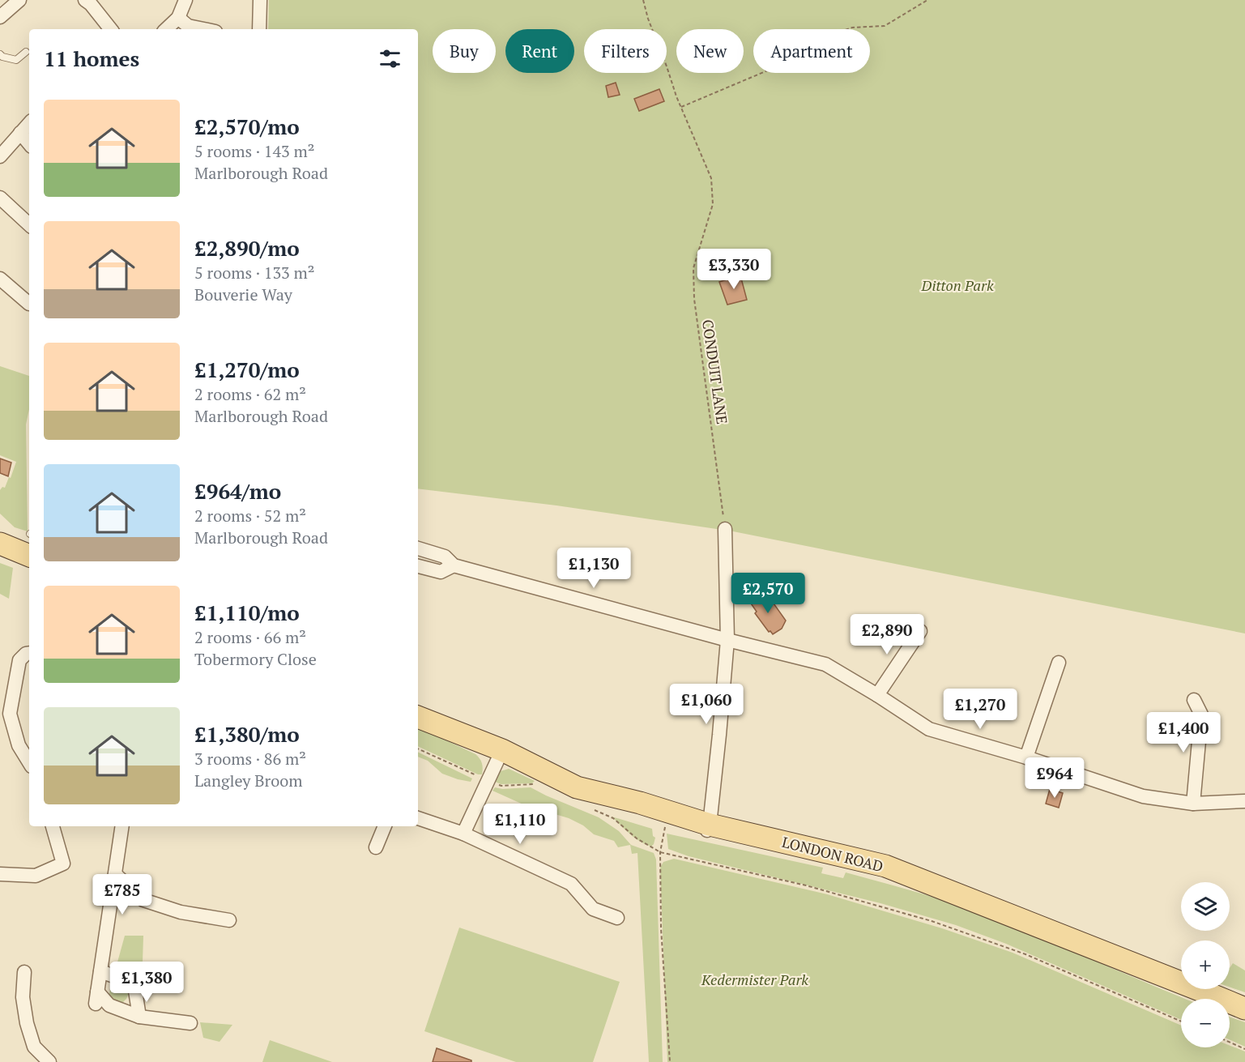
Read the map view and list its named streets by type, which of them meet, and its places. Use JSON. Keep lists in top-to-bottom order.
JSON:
{
  "streets": {
    "main road": ["LONDON ROAD"],
    "path": ["CONDUIT LANE"]
  },
  "parks": ["Ditton Park", "Kedermister Park"],
  "page": {
    "chip": [
      "Buy",
      "Rent",
      "Filters",
      "New",
      "Apartment"
    ],
    "heading": "11 homes",
    "list": [
      {
        "name": "£2,570/mo",
        "note": "5 rooms · 143 m² · Marlborough Road"
      },
      {
        "name": "£2,890/mo",
        "note": "5 rooms · 133 m² · Bouverie Way"
      },
      {
        "name": "£1,270/mo",
        "note": "2 rooms · 62 m² · Marlborough Road"
      },
      {
        "name": "£964/mo",
        "note": "2 rooms · 52 m² · Marlborough Road"
      },
      {
        "name": "£1,110/mo",
        "note": "2 rooms · 66 m² · Tobermory Close"
      },
      {
        "name": "£1,380/mo",
        "note": "3 rooms · 86 m² · Langley Broom"
      }
    ],
    "price": [
      "£3,330",
      "£1,130",
      "£2,570",
      "£2,890",
      "£1,060",
      "£1,270",
      "£1,400",
      "£964",
      "£1,110",
      "£785",
      "£1,380"
    ],
    "map_buttons": ["+", "−"]
  }
}
